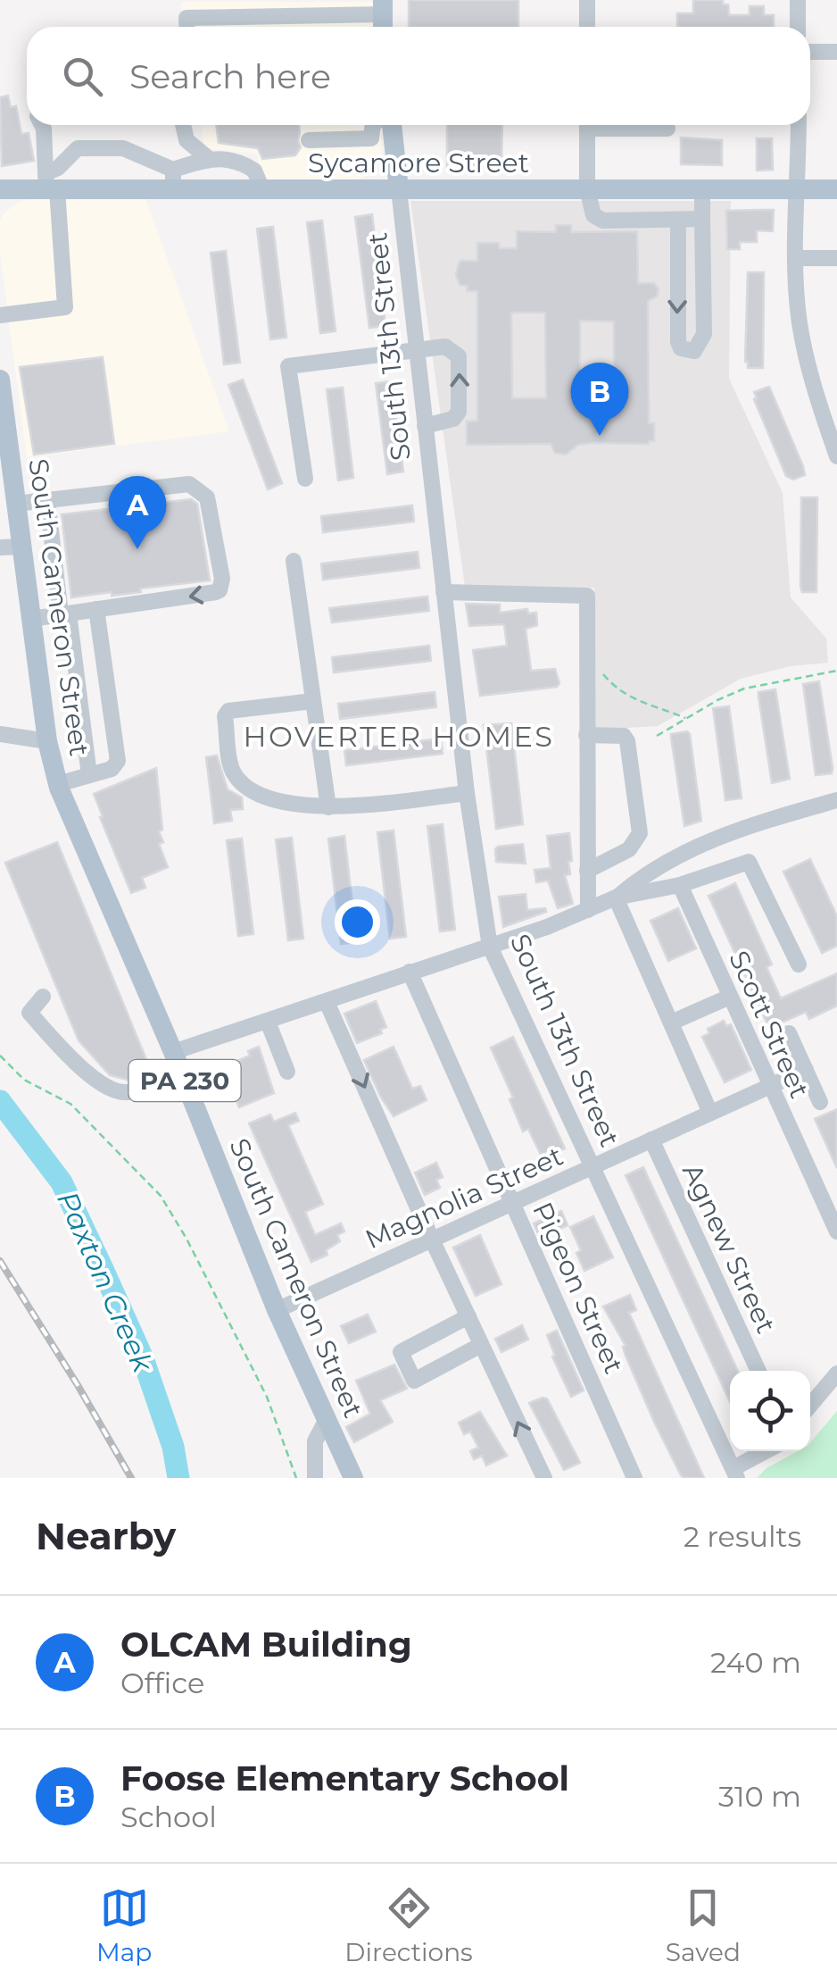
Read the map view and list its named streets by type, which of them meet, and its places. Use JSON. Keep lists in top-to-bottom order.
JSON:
{
  "streets": {
    "main road": [
      "Sycamore Street",
      "South 13th Street",
      "South Cameron Street",
      "PA 230"
    ],
    "street": [
      "Scott Street",
      "Magnolia Street",
      "Agnew Street",
      "Pigeon Street"
    ]
  },
  "crossings": [
    ["Sycamore Street", "South 13th Street"],
    ["South 13th Street", "Magnolia Street"],
    ["South Cameron Street", "Magnolia Street"],
    ["Scott Street", "Magnolia Street"],
    ["Magnolia Street", "Agnew Street"],
    ["Magnolia Street", "Pigeon Street"]
  ],
  "districts": ["HOVERTER HOMES"],
  "water": ["Paxton Creek"],
  "page": {
    "search": "Search here",
    "pins": ["B", "A"],
    "heading": ["Nearby", "2 results"],
    "list": [
      {
        "mark": "A",
        "name": "OLCAM Building",
        "note": "Office",
        "value": "240 m"
      },
      {
        "mark": "B",
        "name": "Foose Elementary School",
        "note": "School",
        "value": "310 m"
      }
    ],
    "nav": ["Map", "Directions", "Saved"]
  }
}
